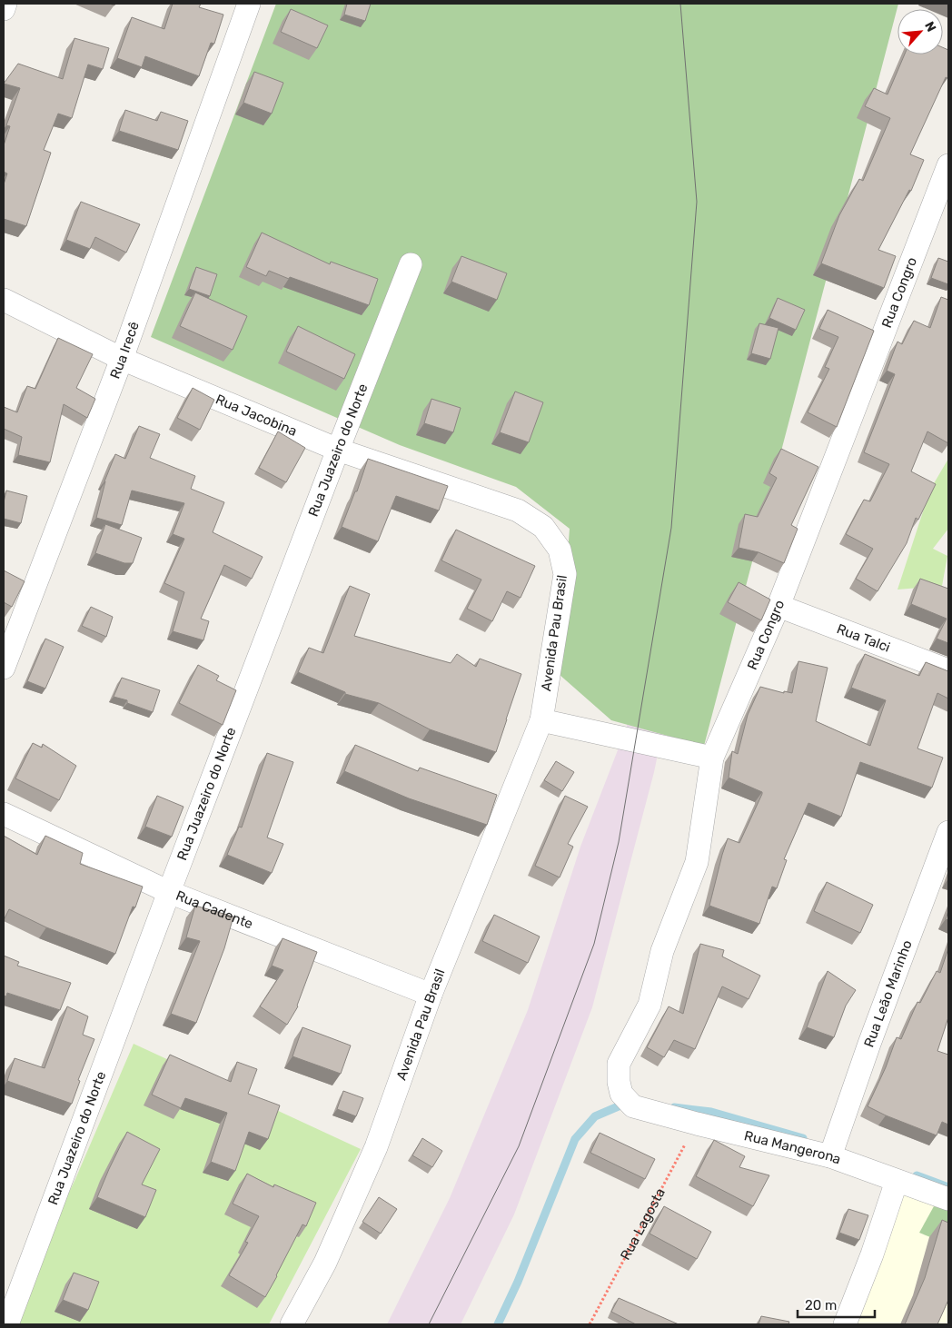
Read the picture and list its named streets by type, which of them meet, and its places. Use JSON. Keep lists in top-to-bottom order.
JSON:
{
  "streets": {
    "street": [
      "Rua Congro",
      "Rua Irecê",
      "Rua Jacobina",
      "Rua Juazeiro do Norte",
      "Avenida Pau Brasil",
      "Rua Talci",
      "Rua Cadente",
      "Rua Leão Marinho",
      "Rua Mangerona"
    ],
    "path": ["Rua Lagosta"]
  },
  "crossings": [
    ["Rua Congro", "Rua Talci"],
    ["Rua Congro", "Rua Mangerona"],
    ["Rua Irecê", "Rua Jacobina"],
    ["Rua Jacobina", "Rua Juazeiro do Norte"],
    ["Rua Jacobina", "Avenida Pau Brasil"],
    ["Rua Juazeiro do Norte", "Rua Cadente"],
    ["Avenida Pau Brasil", "Rua Cadente"],
    ["Rua Leão Marinho", "Rua Mangerona"],
    ["Rua Mangerona", "Rua Lagosta"]
  ],
  "scale_bar": "20 m",
  "north": "top right"
}
